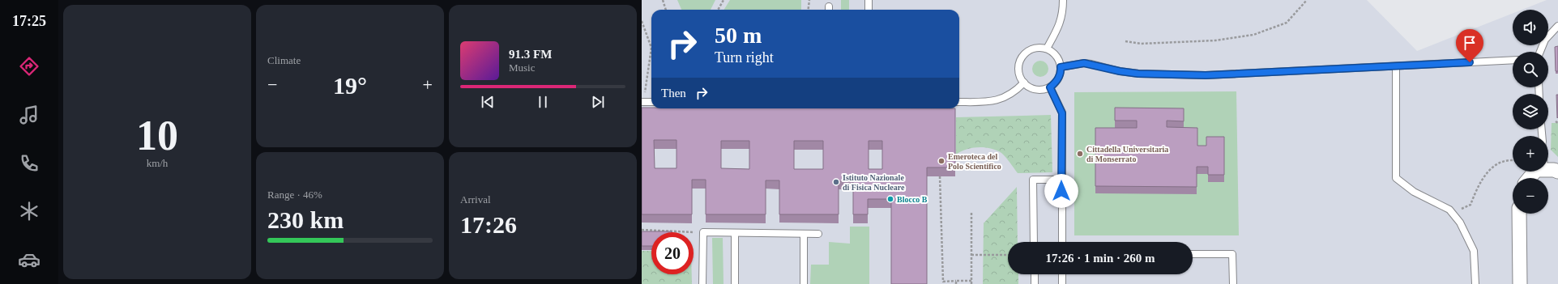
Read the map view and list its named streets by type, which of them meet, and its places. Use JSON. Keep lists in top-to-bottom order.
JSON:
{
  "places": [
    "Cittadella Universitaria di Monserrato",
    "Emeroteca del Polo Scientifico",
    "Istituto Nazionale di Fisica Nucleare",
    "Blocco B"
  ],
  "page": {
    "tabs": "17:25",
    "tile": [
      ["10", "km/h"],
      "Climate",
      ["Range · 46%", "230 km"],
      ["Arrival", "17:26"]
    ],
    "map_buttons": ["+", "−"],
    "turn": ["50 m", "Turn right"],
    "song": ["91.3 FM", "Music"],
    "heat": ["−", "19°", "+"],
    "then": "Then",
    "limit": "20",
    "trip": "17:26 · 1 min · 260 m"
  }
}
